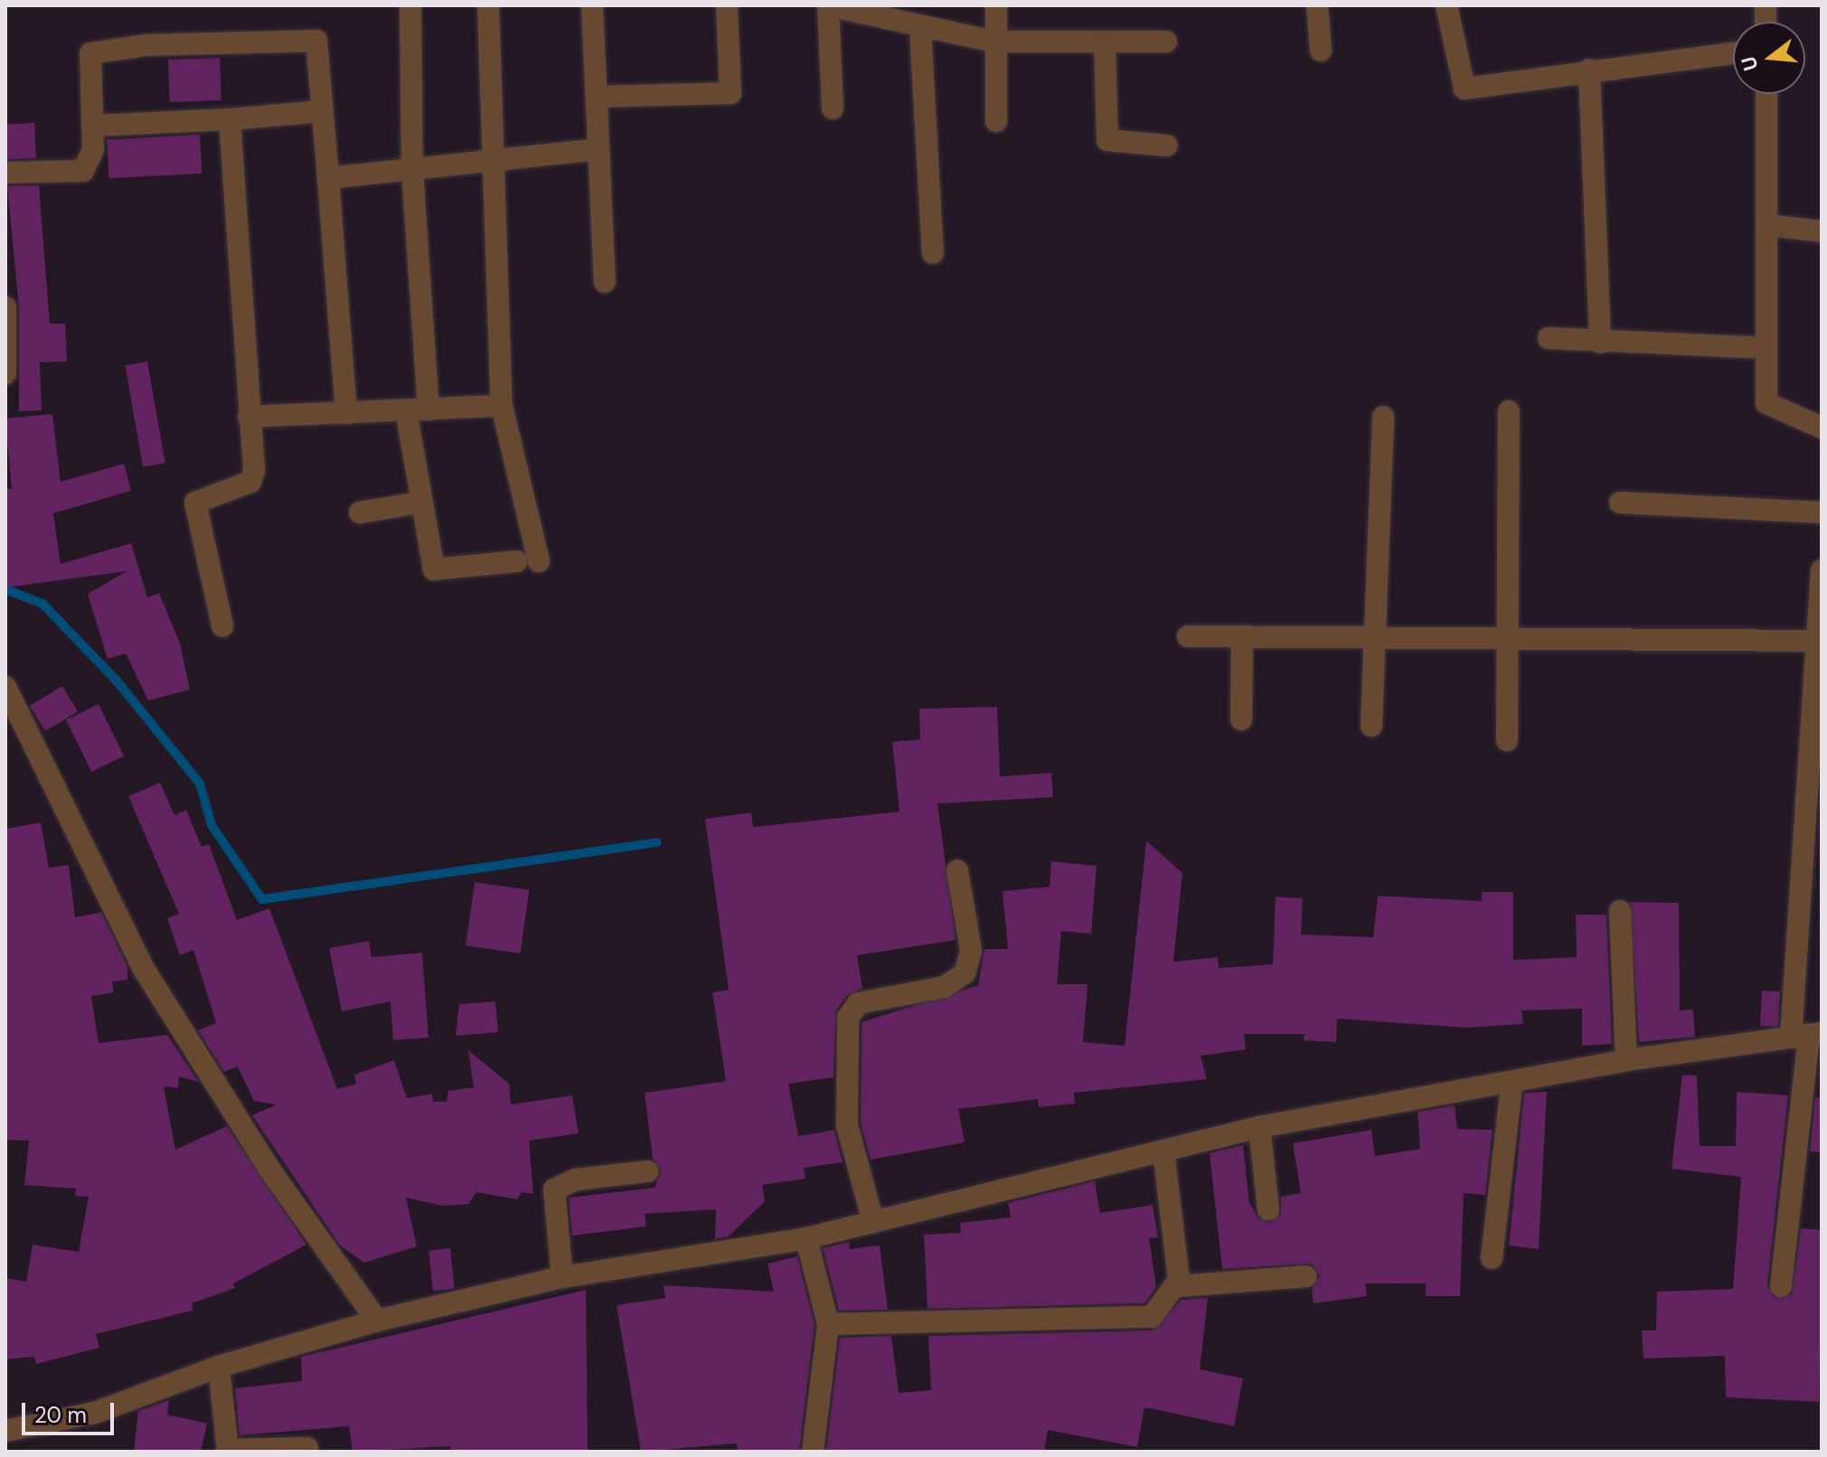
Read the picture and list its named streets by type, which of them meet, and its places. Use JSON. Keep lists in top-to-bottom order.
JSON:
{
  "scale_bar": "20 m",
  "north": "left"
}
